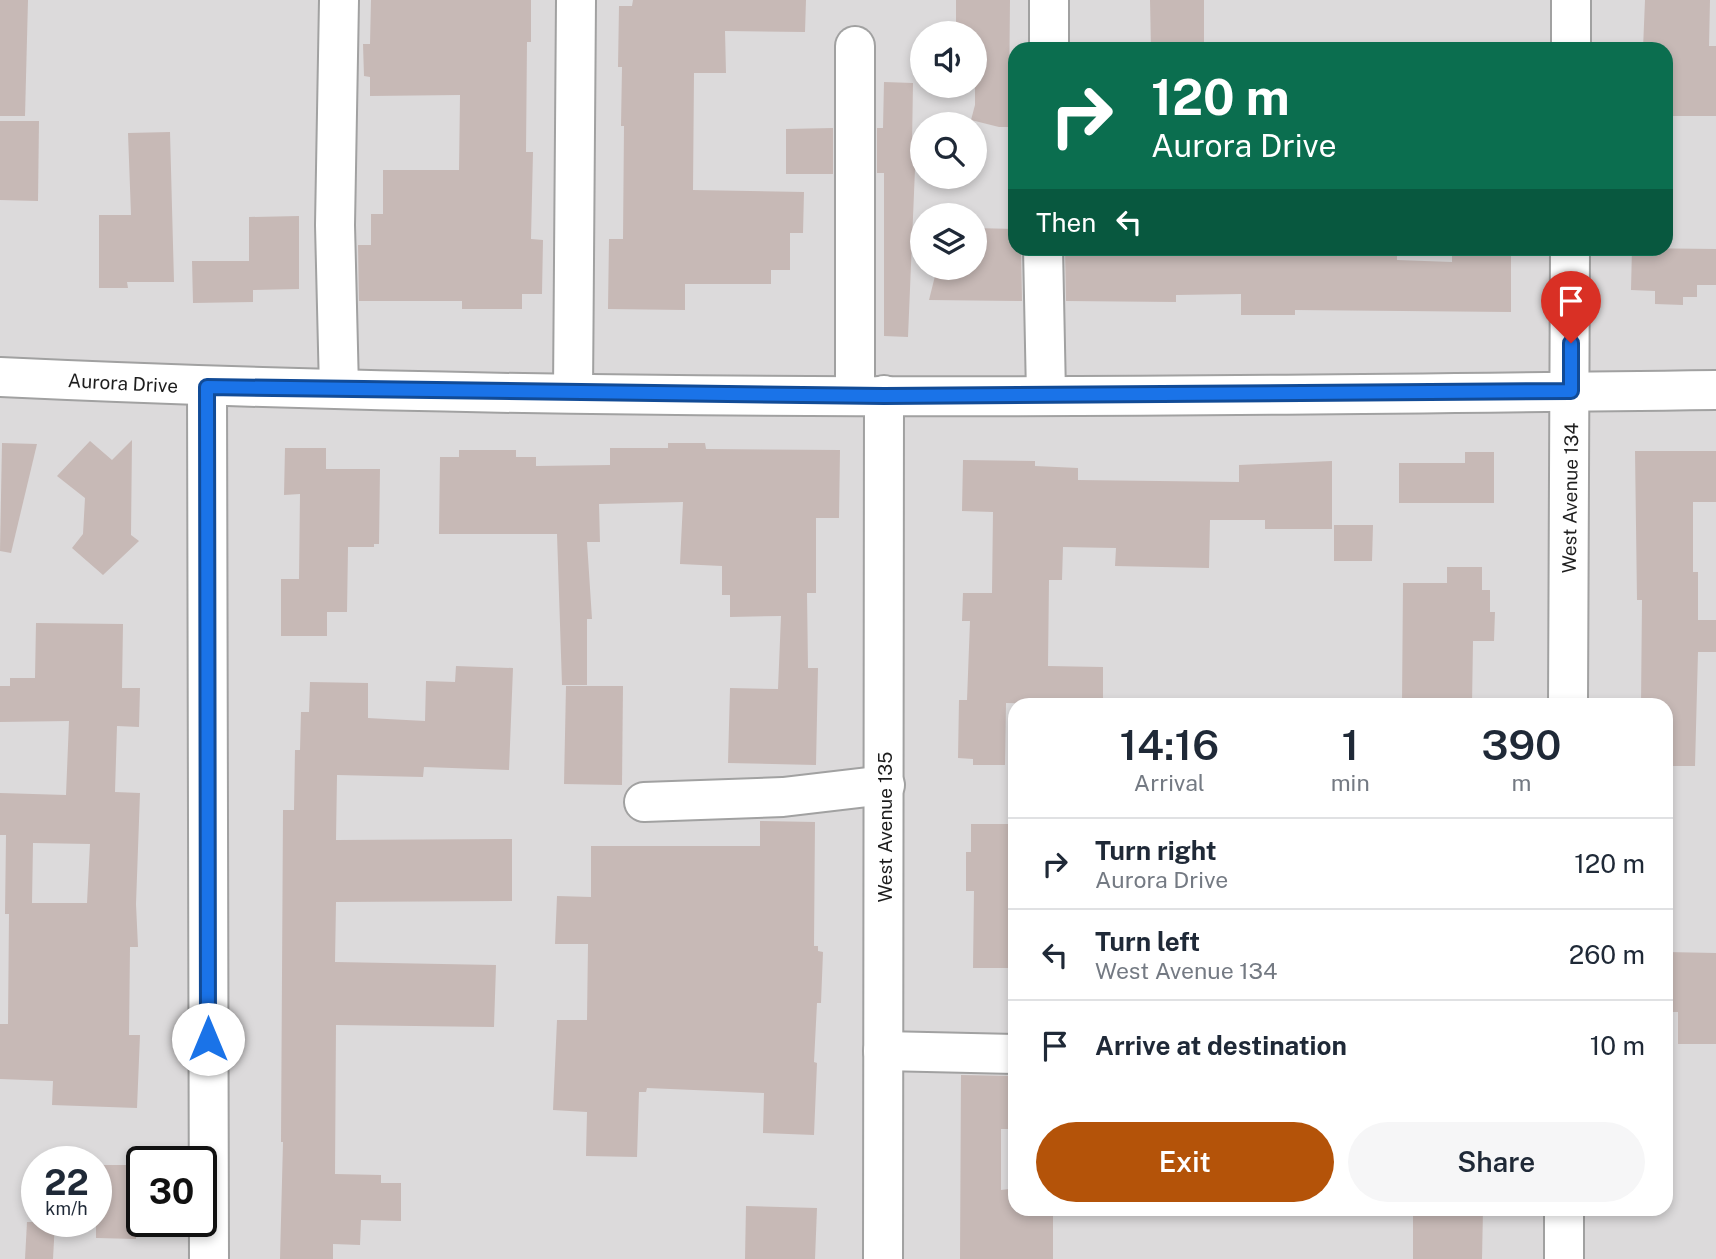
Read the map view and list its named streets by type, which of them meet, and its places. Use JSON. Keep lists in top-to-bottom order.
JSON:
{
  "streets": {
    "street": ["Aurora Drive", "West Avenue 134", "West Avenue 135"]
  },
  "crossings": [
    ["Aurora Drive", "West Avenue 134"],
    ["Aurora Drive", "West Avenue 135"]
  ],
  "page": {
    "turn": ["120 m", "Aurora Drive"],
    "then": "Then",
    "eta": [
      "14:16",
      "Arrival",
      "1",
      "min",
      "390",
      "m"
    ],
    "list": [
      {
        "name": "Turn right",
        "note": "Aurora Drive",
        "value": "120 m"
      },
      {
        "name": "Turn left",
        "note": "West Avenue 134",
        "value": "260 m"
      },
      {
        "name": "Arrive at destination",
        "value": "10 m"
      }
    ],
    "buttons": ["Exit", "Share"],
    "speed": "22 km/h",
    "limit": "30"
  }
}
